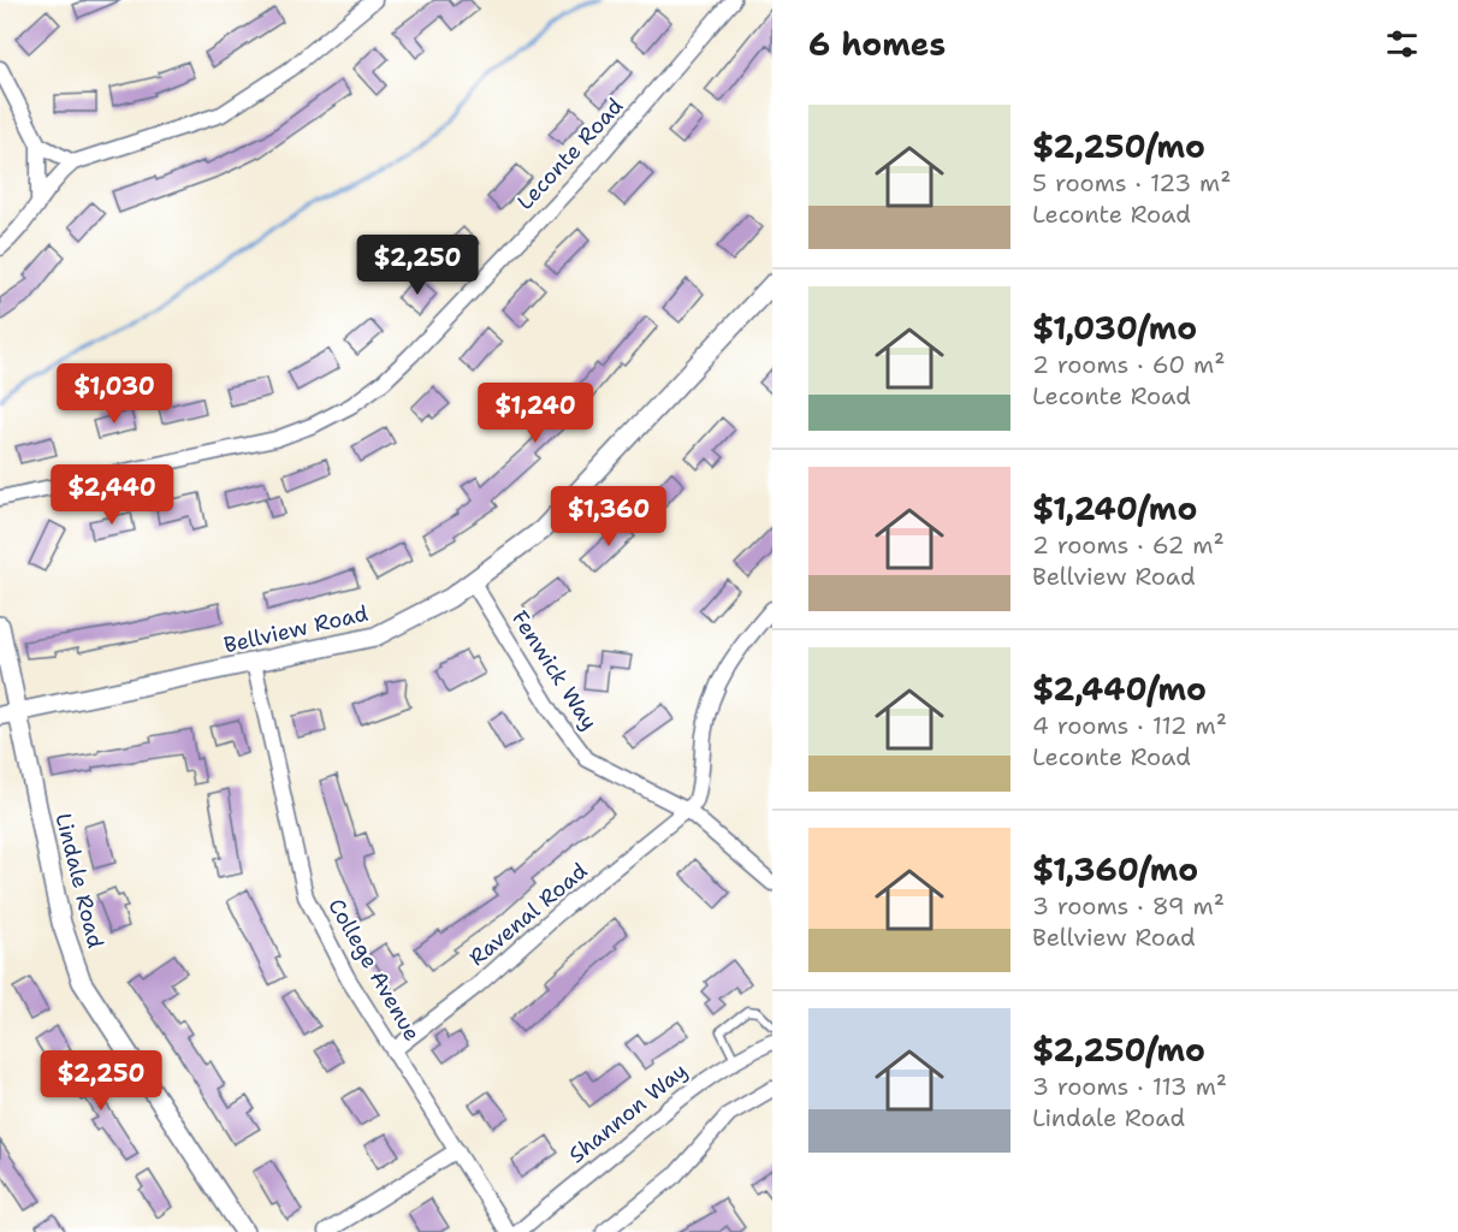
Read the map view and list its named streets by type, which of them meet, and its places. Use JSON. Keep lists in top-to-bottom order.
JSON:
{
  "streets": {
    "street": [
      "Leconte Road",
      "Bellview Road",
      "Fenwick Way",
      "Lindale Road",
      "Ravenal Road",
      "College Avenue",
      "Shannon Way"
    ]
  },
  "crossings": [
    ["Bellview Road", "Fenwick Way"],
    ["Bellview Road", "Lindale Road"],
    ["Bellview Road", "College Avenue"],
    ["Fenwick Way", "Ravenal Road"],
    ["Ravenal Road", "College Avenue"]
  ],
  "page": {
    "heading": "6 homes",
    "list": [
      {
        "name": "$2,250/mo",
        "note": "5 rooms · 123 m² · Leconte Road"
      },
      {
        "name": "$1,030/mo",
        "note": "2 rooms · 60 m² · Leconte Road"
      },
      {
        "name": "$1,240/mo",
        "note": "2 rooms · 62 m² · Bellview Road"
      },
      {
        "name": "$2,440/mo",
        "note": "4 rooms · 112 m² · Leconte Road"
      },
      {
        "name": "$1,360/mo",
        "note": "3 rooms · 89 m² · Bellview Road"
      },
      {
        "name": "$2,250/mo",
        "note": "3 rooms · 113 m² · Lindale Road"
      }
    ],
    "price": [
      "$2,250",
      "$1,030",
      "$1,240",
      "$2,440",
      "$1,360",
      "$2,250"
    ]
  }
}
